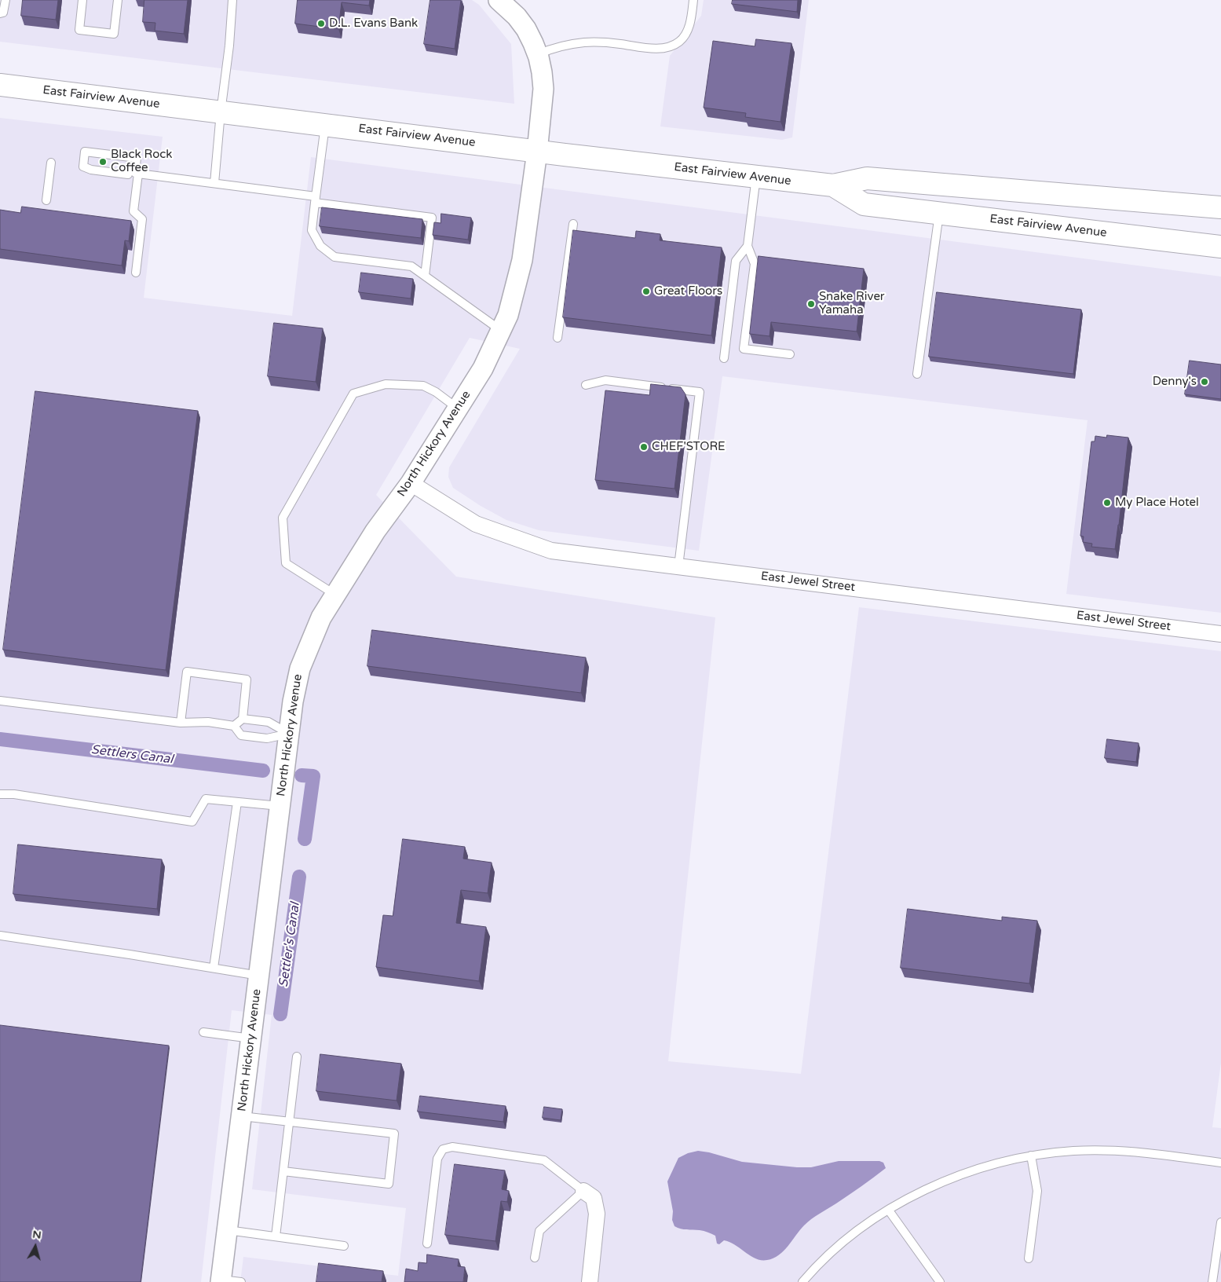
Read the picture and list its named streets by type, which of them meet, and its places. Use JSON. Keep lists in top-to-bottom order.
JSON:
{
  "streets": {
    "main road": ["East Fairview Avenue"],
    "street": ["North Hickory Avenue", "East Jewel Street"]
  },
  "crossings": [
    ["East Fairview Avenue", "North Hickory Avenue"],
    ["North Hickory Avenue", "East Jewel Street"]
  ],
  "water": ["Settlers Canal", "Settler's Canal"],
  "places": [
    "D.L. Evans Bank",
    "Black Rock Coffee",
    "Great Floors",
    "Snake River Yamaha",
    "Denny's",
    "CHEF'STORE",
    "My Place Hotel"
  ],
  "north": "top"
}
